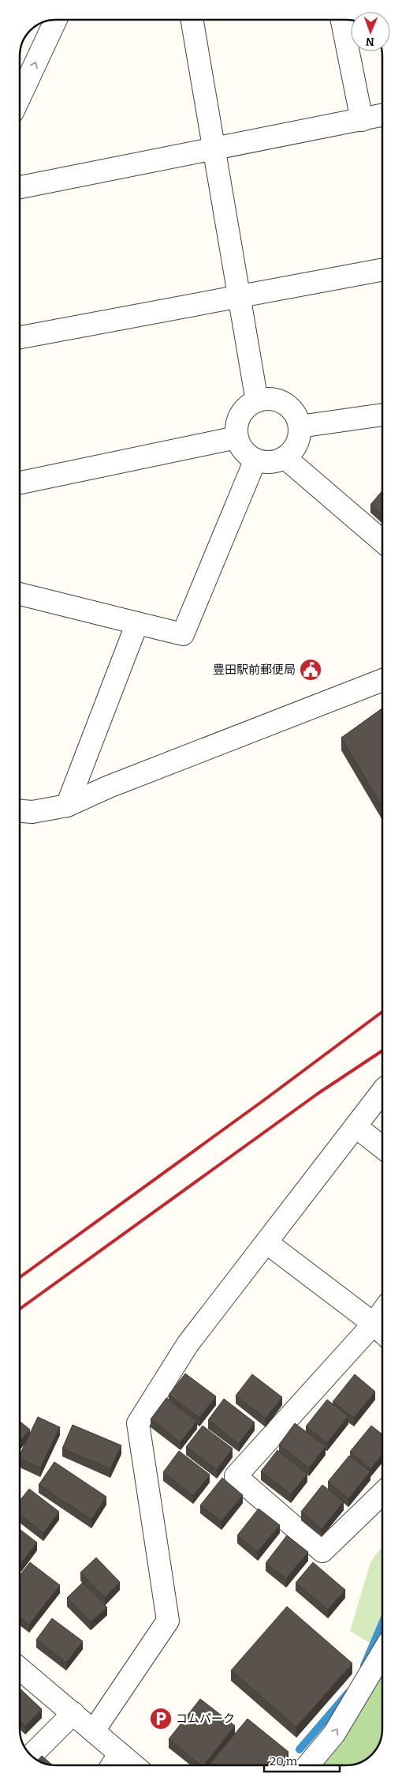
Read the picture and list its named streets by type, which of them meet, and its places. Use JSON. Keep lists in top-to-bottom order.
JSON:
{
  "places": {
    "public building": ["豊田駅前郵便局"],
    "parking": ["コムパーク"]
  },
  "scale_bar": "20 m",
  "north": "bottom"
}
